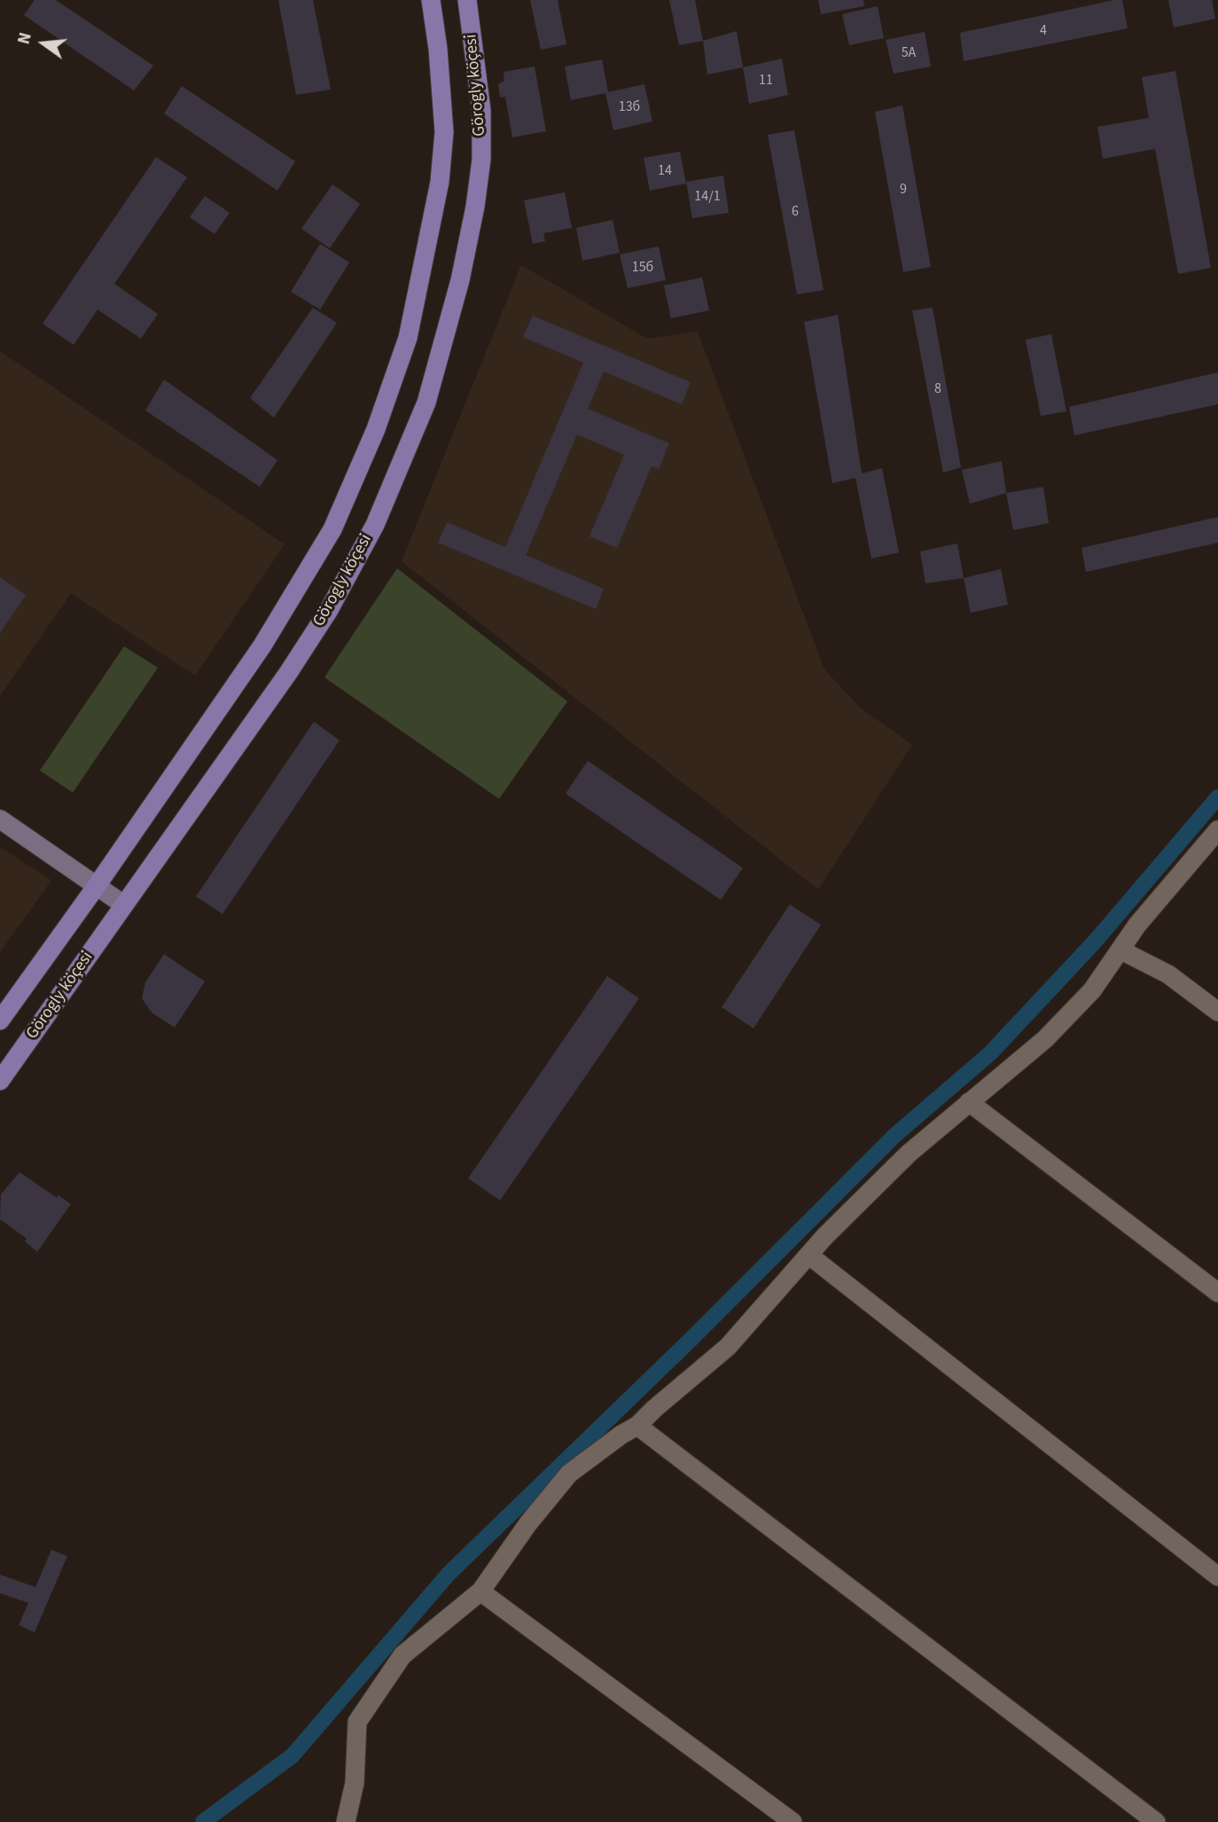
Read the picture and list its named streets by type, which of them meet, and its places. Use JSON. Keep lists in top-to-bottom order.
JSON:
{
  "streets": {
    "main road": ["Görogly köçesi"]
  },
  "house_numbers": [
    "4",
    "5А",
    "11",
    "13б",
    "14",
    "9",
    "14/1",
    "6",
    "15б",
    "8"
  ],
  "north": "left"
}
